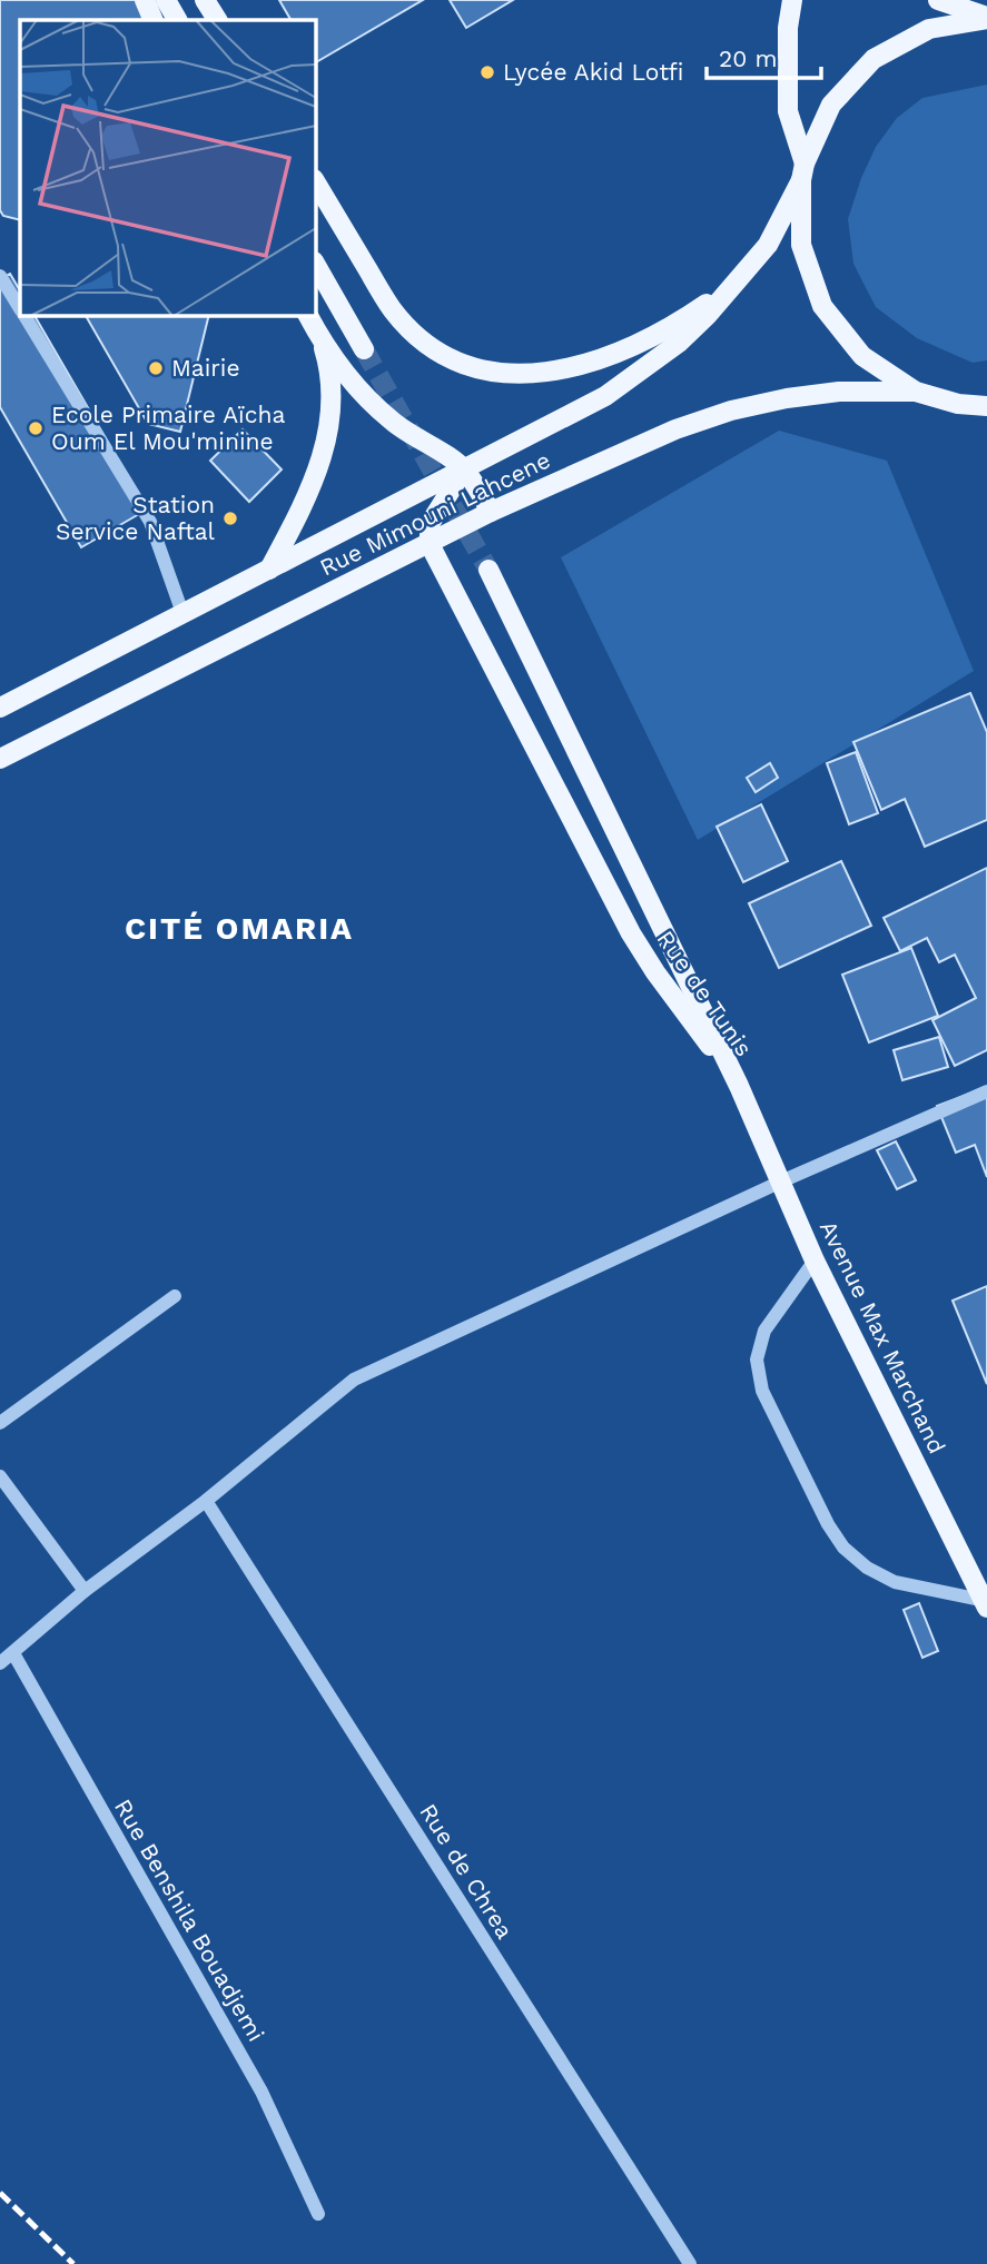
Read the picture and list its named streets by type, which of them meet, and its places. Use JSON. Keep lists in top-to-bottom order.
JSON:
{
  "streets": {
    "main road": ["Rue Mimouni Lahcene", "Rue de Tunis", "Avenue Max Marchand"],
    "street": ["Rue de Chrea", "Rue Benshila Bouadjemi"]
  },
  "crossings": [
    ["Rue Mimouni Lahcene", "Rue de Tunis"],
    ["Rue de Tunis", "Avenue Max Marchand"]
  ],
  "districts": ["CITÉ OMARIA"],
  "places": [
    "Lycée Akid Lotfi",
    "Mairie",
    "Ecole Primaire Aïcha Oum El Mou'minine",
    "Station Service Naftal"
  ],
  "scale_bar": "20 m"
}
